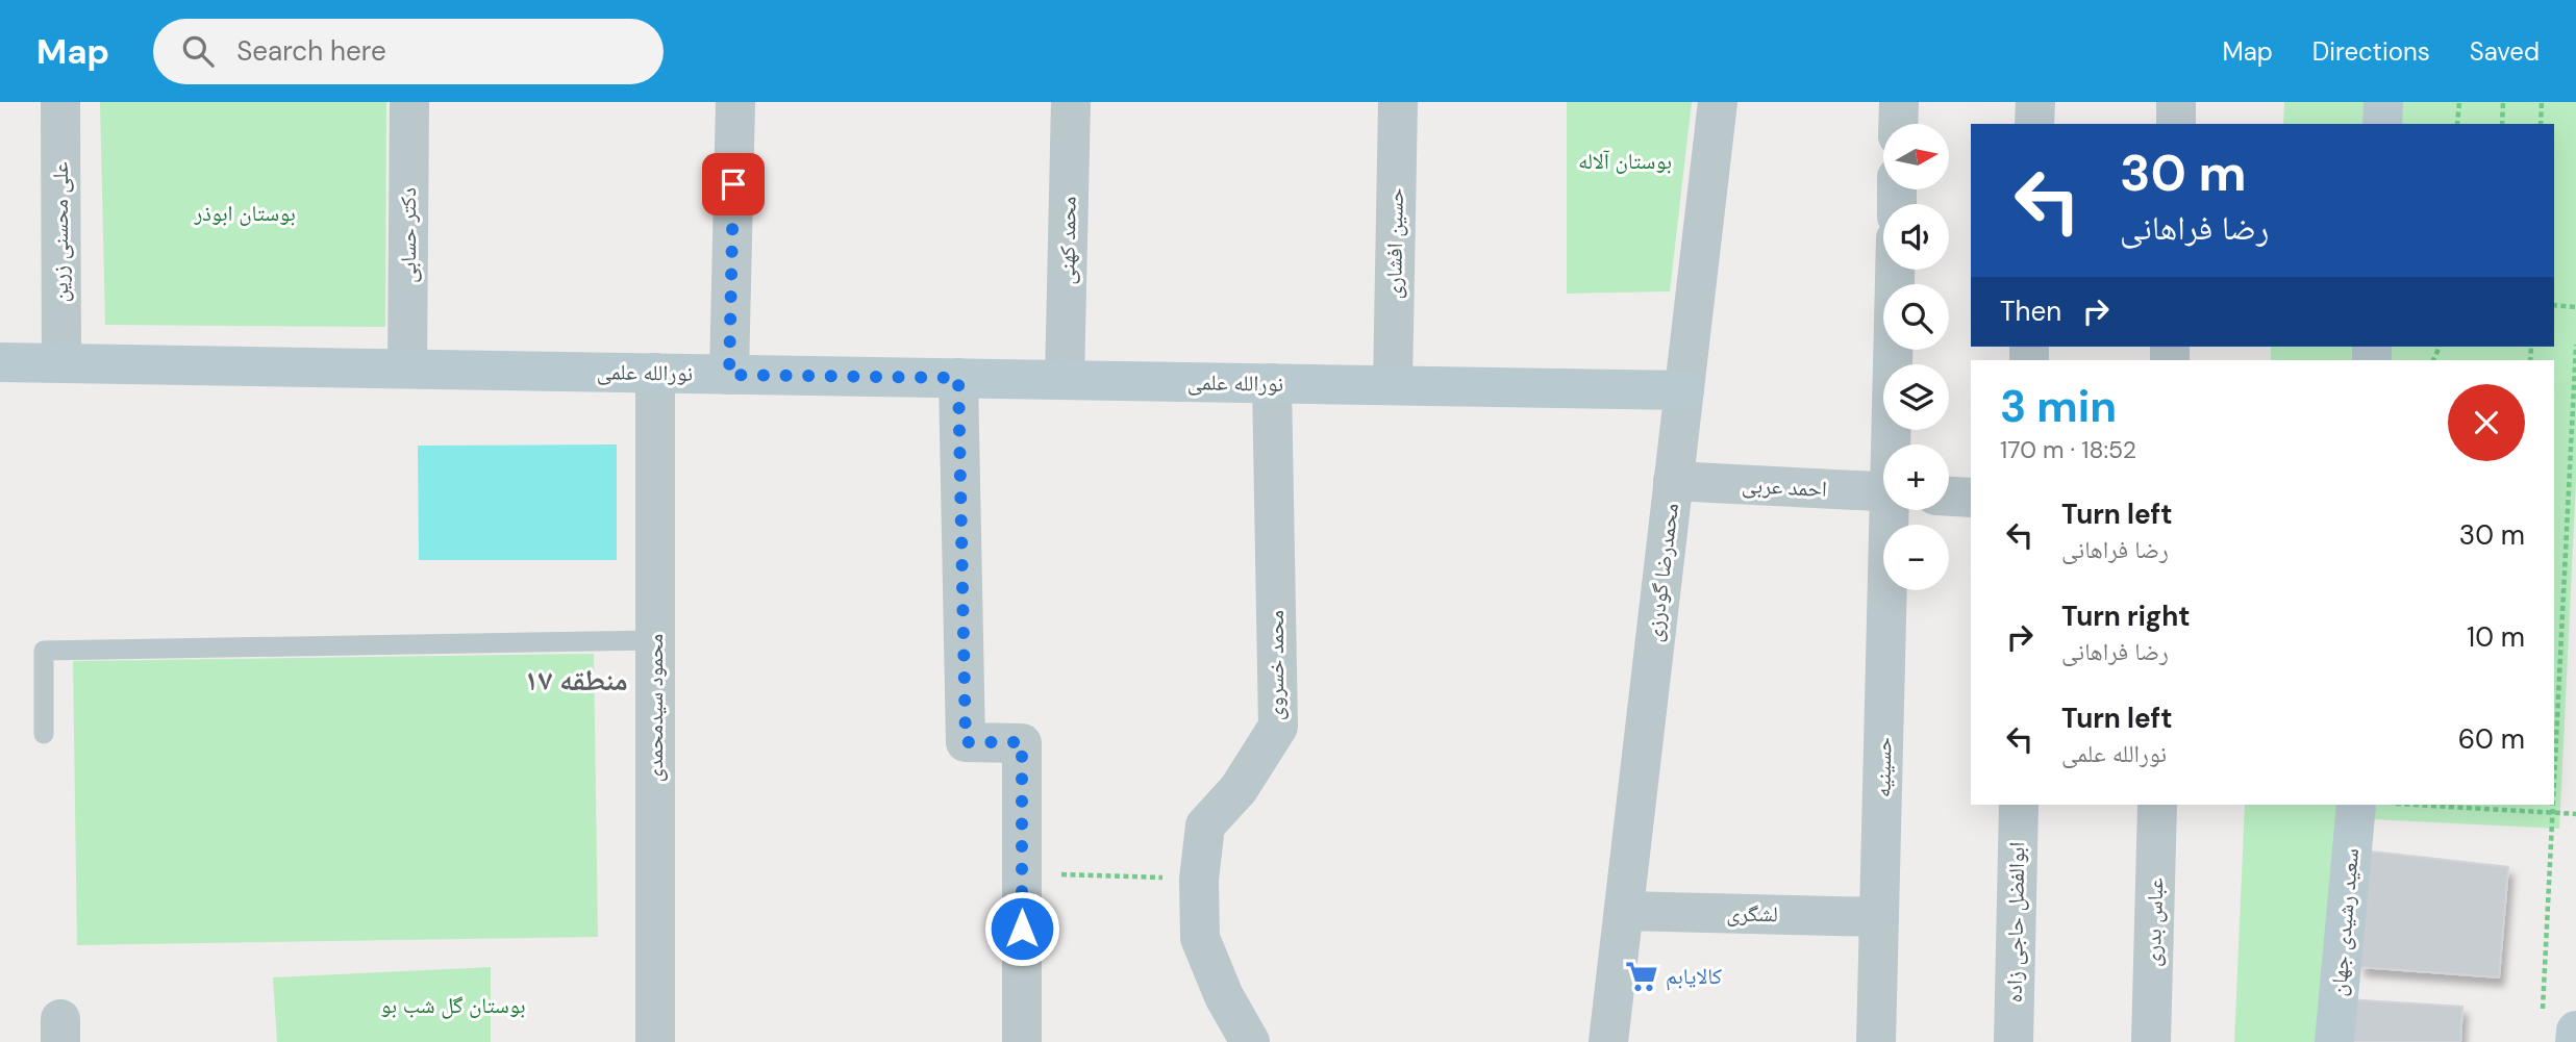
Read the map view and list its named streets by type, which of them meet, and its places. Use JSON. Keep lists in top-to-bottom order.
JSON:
{
  "streets": {
    "street": [
      "علی محسنی زرین",
      "دکتر حسابی",
      "محمد کهنی",
      "حسین افشاری",
      "نورالله علمی",
      "احمد عربی",
      "محمدرضا گودرزی",
      "محمد خسروی",
      "محمود سیدمحمدی",
      "حسینیه",
      "لشگری",
      "ابوالفضل حاجی زاده",
      "عباس بدری",
      "سعید رشیدی جهان"
    ]
  },
  "crossings": [
    ["علی محسنی زرین", "نورالله علمی"],
    ["دکتر حسابی", "نورالله علمی"],
    ["محمد کهنی", "نورالله علمی"],
    ["حسین افشاری", "نورالله علمی"],
    ["نورالله علمی", "محمدرضا گودرزی"],
    ["نورالله علمی", "محمد خسروی"],
    ["نورالله علمی", "محمود سیدمحمدی"],
    ["احمد عربی", "محمدرضا گودرزی"],
    ["محمدرضا گودرزی", "لشگری"],
    ["حسینیه", "لشگری"]
  ],
  "districts": ["منطقه ۱۷"],
  "parks": ["بوستان آلاله", "بوستان ابوذر", "بوستان گل شب بو"],
  "places": {
    "supermarket": ["کالایابم"]
  },
  "north": "right",
  "page": {
    "header": "Map",
    "search": "Search here",
    "nav": ["Map", "Directions", "Saved"],
    "map_buttons": ["+", "−"],
    "turn": ["30 m", "رضا فراهانی"],
    "then": "Then",
    "heading": ["3 min", "170 m · 18:52"],
    "list": [
      {
        "name": "Turn left",
        "note": "رضا فراهانی",
        "value": "30 m"
      },
      {
        "name": "Turn right",
        "note": "رضا فراهانی",
        "value": "10 m"
      },
      {
        "name": "Turn left",
        "note": "نورالله علمی",
        "value": "60 m"
      }
    ]
  }
}
